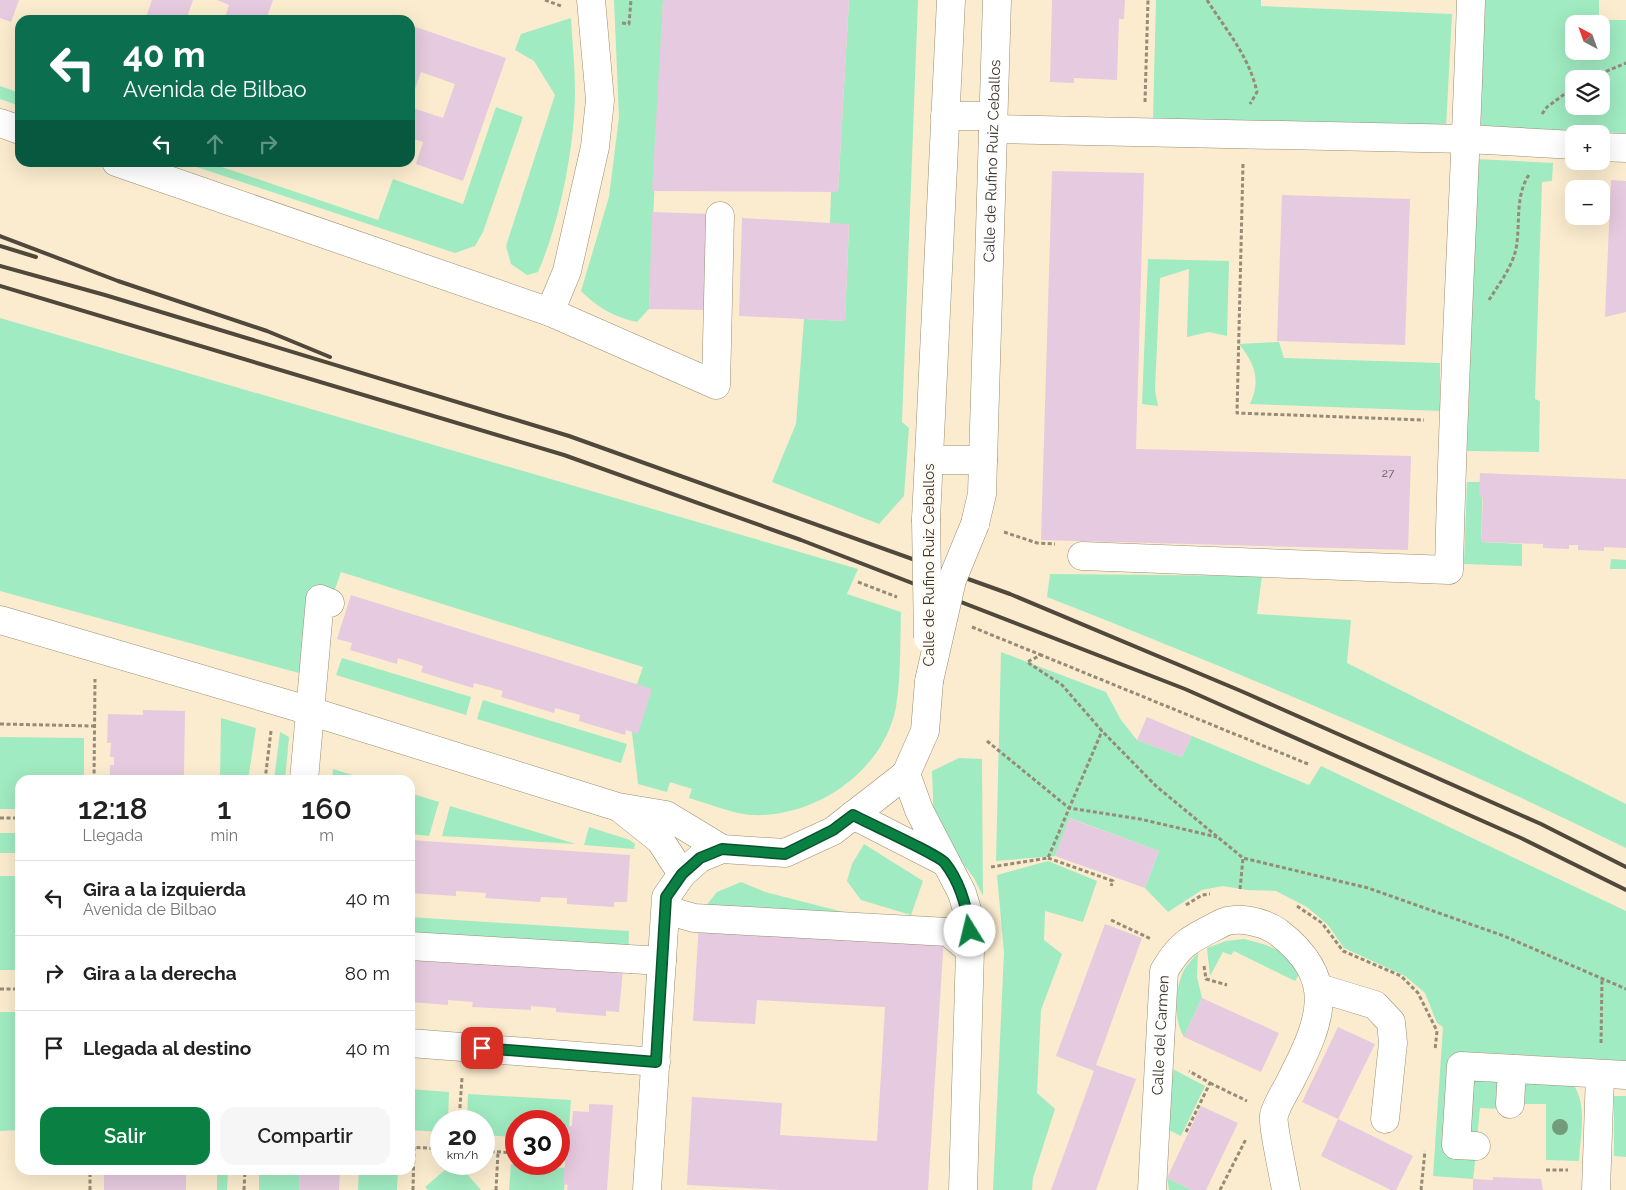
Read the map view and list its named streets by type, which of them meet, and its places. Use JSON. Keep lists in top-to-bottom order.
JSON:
{
  "streets": {
    "street": ["Calle de Rufino Ruiz Ceballos", "Calle del Carmen"]
  },
  "house_numbers": ["27"],
  "north": "top left",
  "page": {
    "map_buttons": ["+", "−"],
    "turn": ["40 m", "Avenida de Bilbao"],
    "eta": [
      "12:18",
      "Llegada",
      "1",
      "min",
      "160",
      "m"
    ],
    "list": [
      {
        "name": "Gira a la izquierda",
        "note": "Avenida de Bilbao",
        "value": "40 m"
      },
      {
        "name": "Gira a la derecha",
        "value": "80 m"
      },
      {
        "name": "Llegada al destino",
        "value": "40 m"
      }
    ],
    "buttons": ["Salir", "Compartir"],
    "speed": "20 km/h",
    "limit": "30"
  }
}
